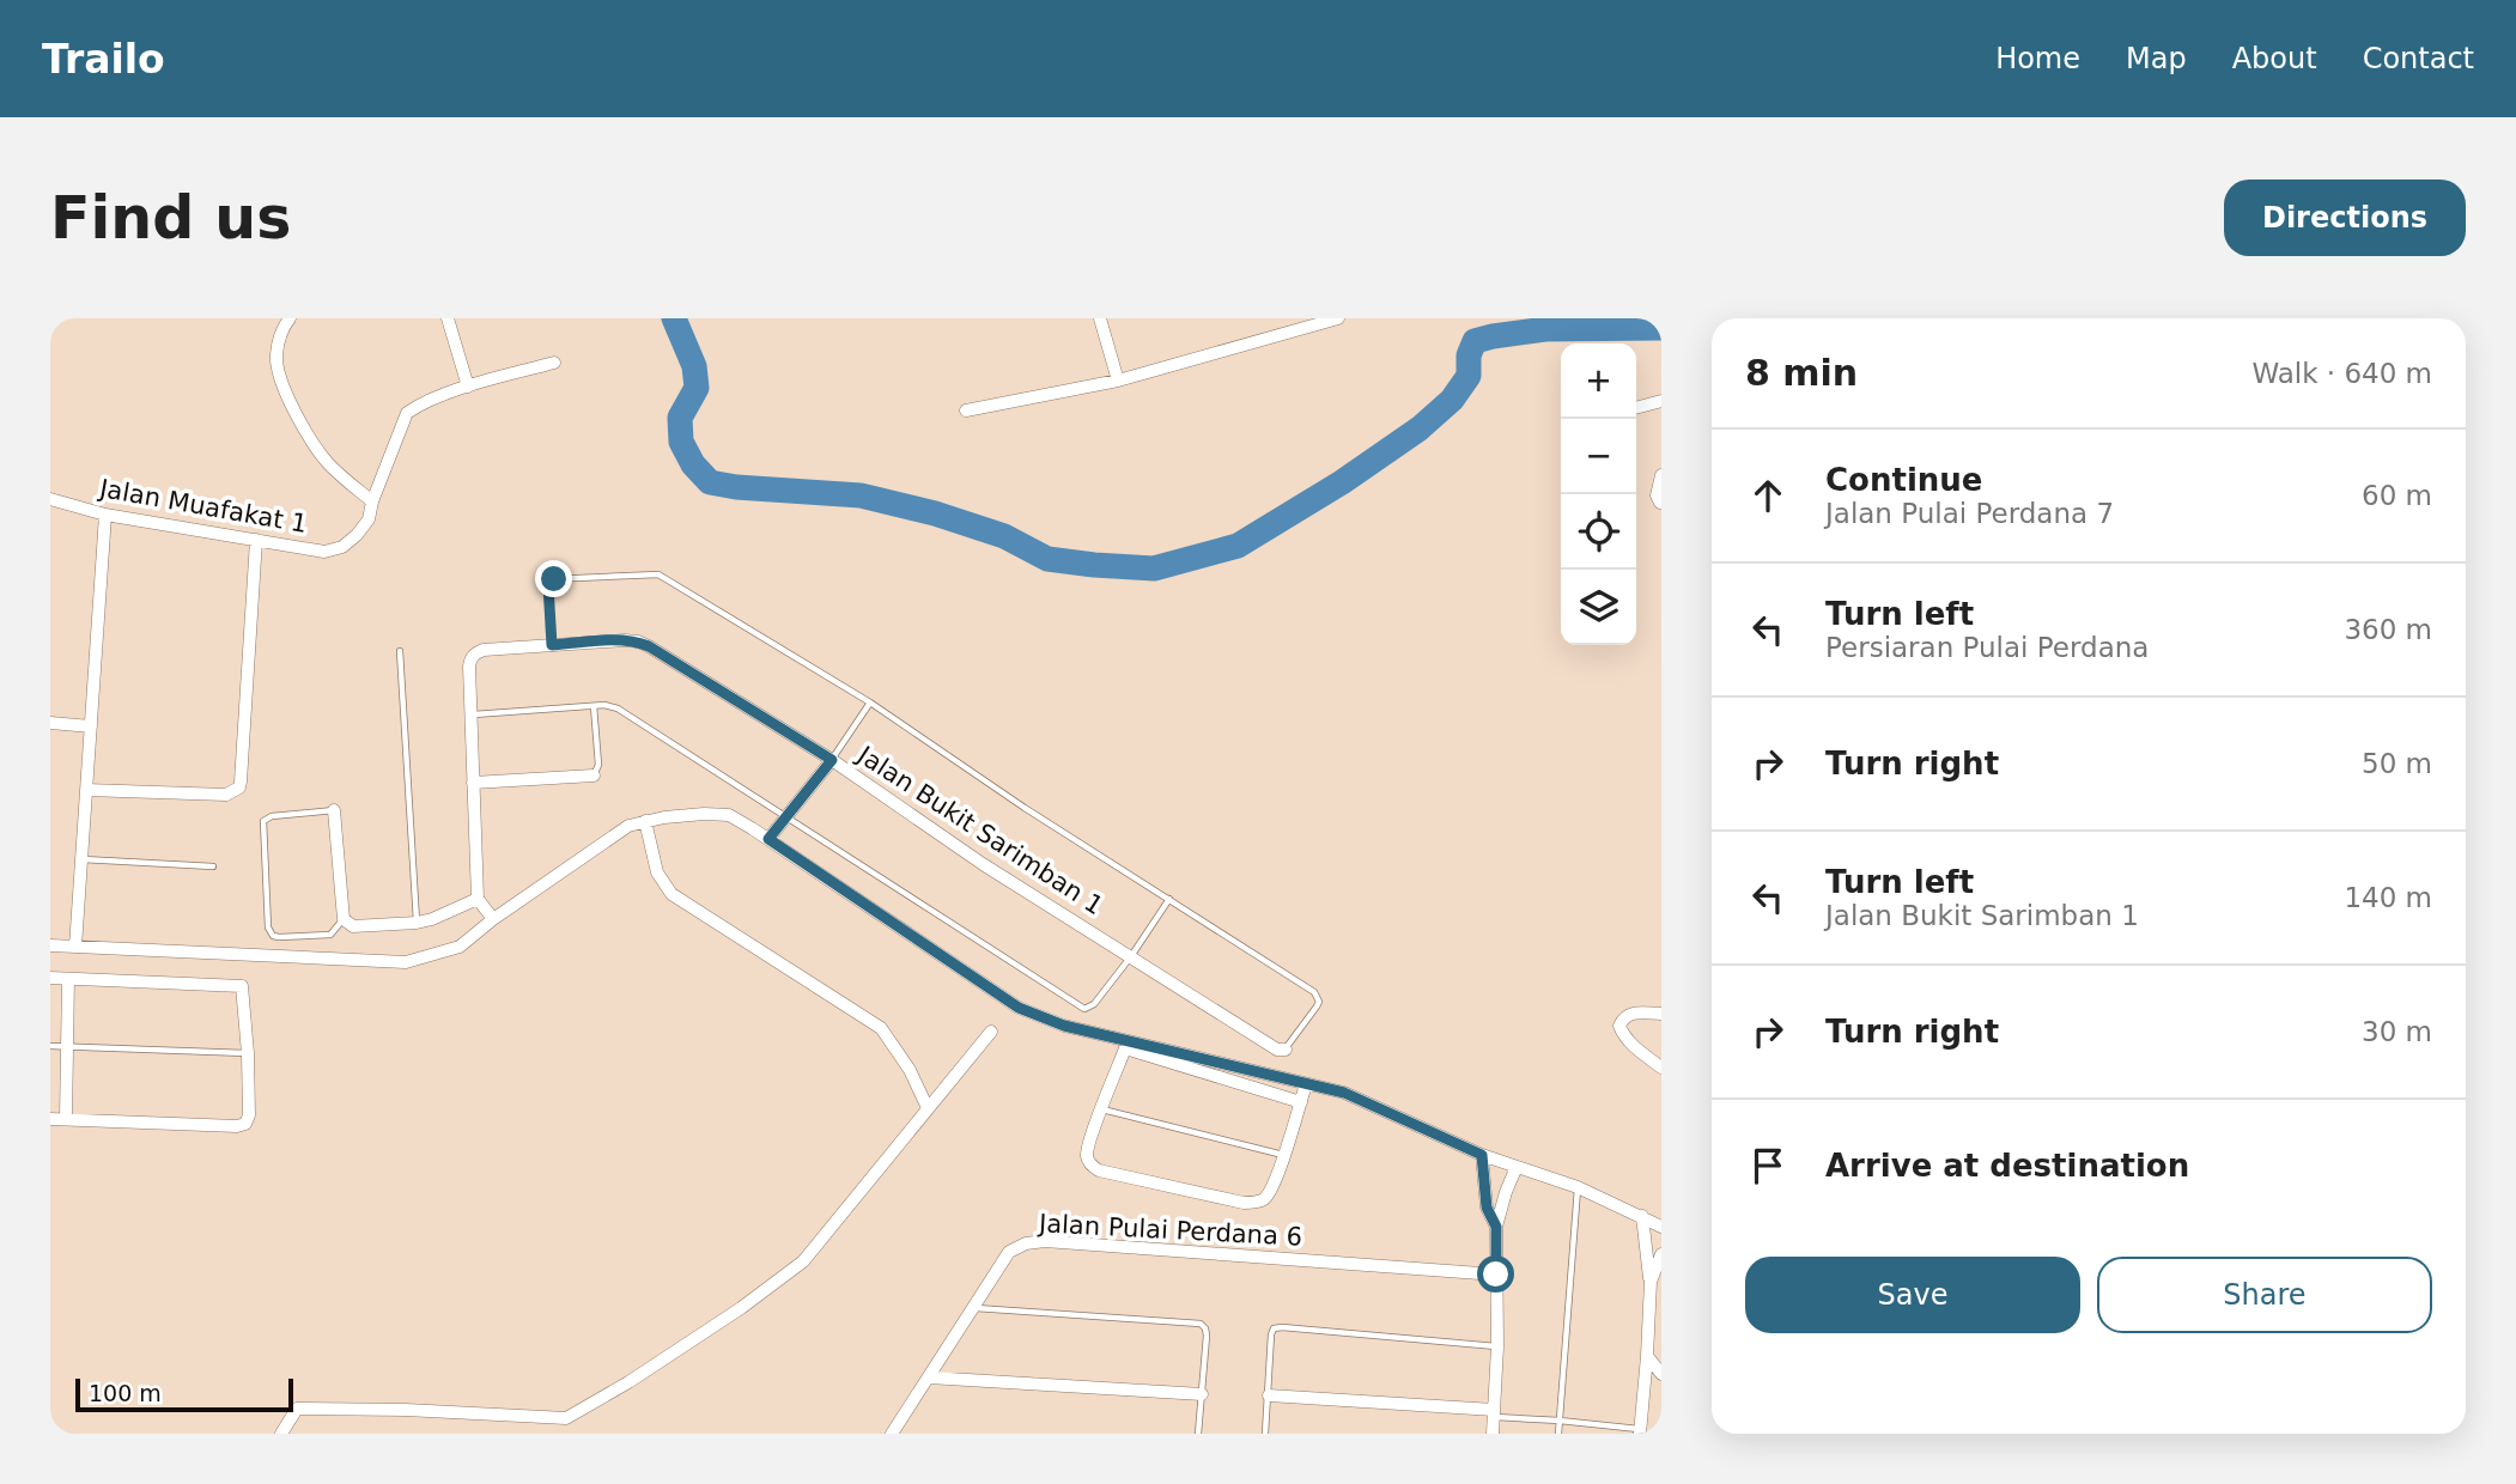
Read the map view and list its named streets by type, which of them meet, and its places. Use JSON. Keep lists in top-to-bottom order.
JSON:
{
  "streets": {
    "street": ["Jalan Muafakat 1", "Jalan Bukit Sarimban 1", "Jalan Pulai Perdana 6"]
  },
  "scale_bar": "100 m",
  "page": {
    "header": "Trailo",
    "nav": [
      "Home",
      "Map",
      "About",
      "Contact"
    ],
    "buttons": [
      "Directions",
      ["Save", "Share"]
    ],
    "title": "Find us",
    "heading": ["8 min", "Walk · 640 m"],
    "map_buttons": ["+", "−"],
    "list": [
      ["Continue", "Jalan Pulai Perdana 7", "60 m"],
      ["Turn left", "Persiaran Pulai Perdana", "360 m"],
      ["Turn right", "50 m"],
      ["Turn left", "Jalan Bukit Sarimban 1", "140 m"],
      ["Turn right", "30 m"],
      "Arrive at destination"
    ],
    "scale": "100 m"
  }
}
